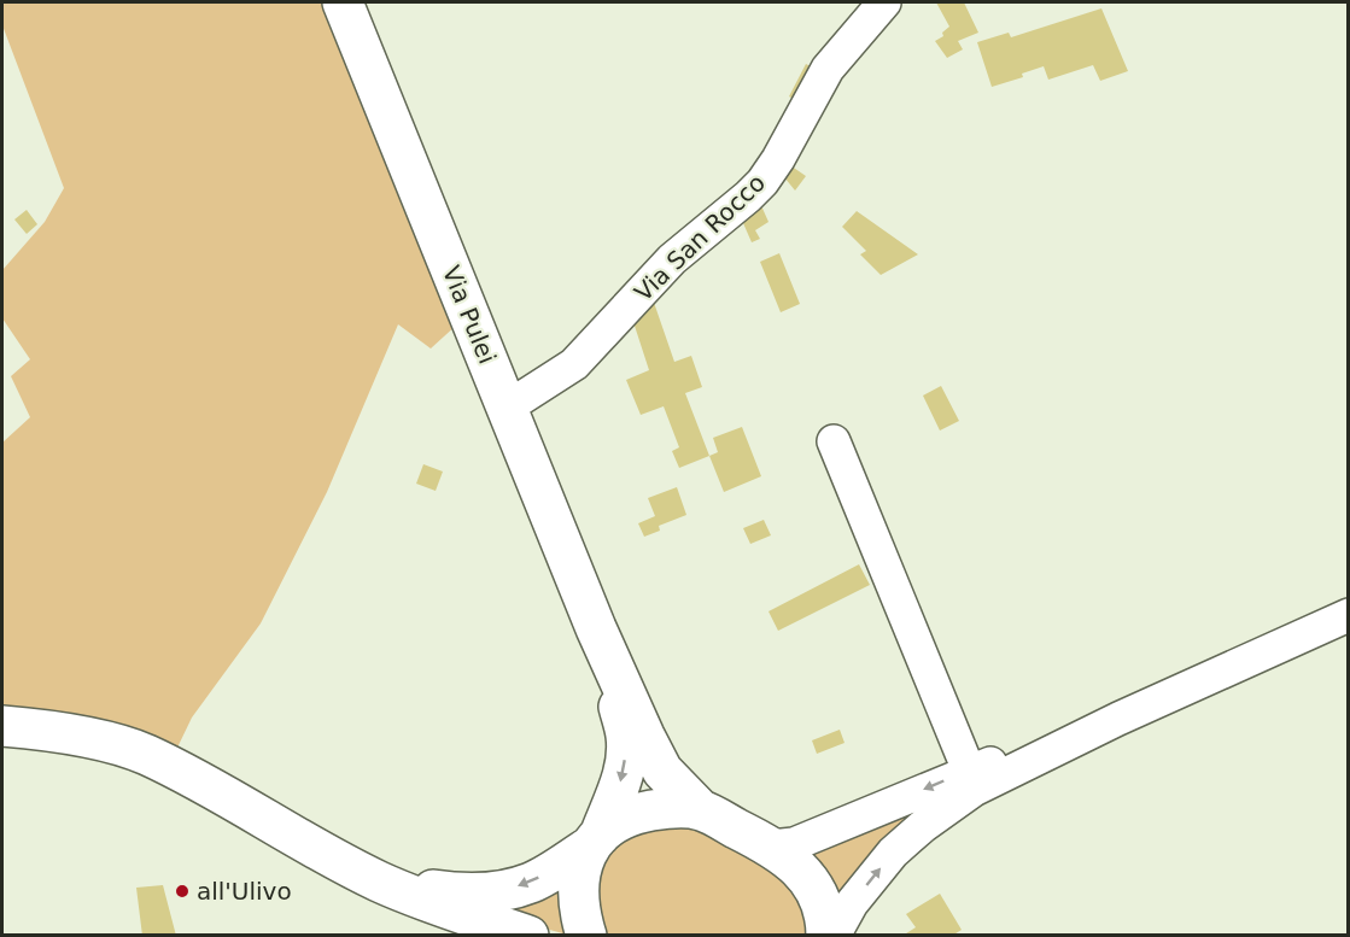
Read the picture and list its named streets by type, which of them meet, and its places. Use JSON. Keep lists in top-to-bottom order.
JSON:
{
  "streets": {
    "main road": ["Via Pulei"],
    "street": ["Via San Rocco"]
  },
  "crossings": [
    ["Via San Rocco", "Via Pulei"]
  ],
  "places": ["all'Ulivo"]
}
